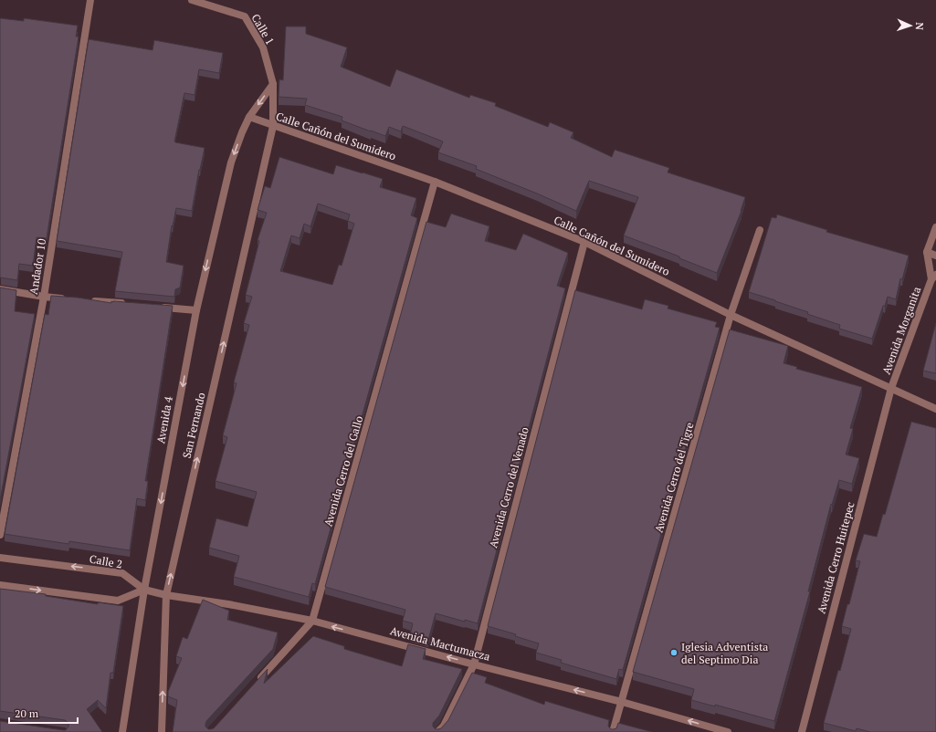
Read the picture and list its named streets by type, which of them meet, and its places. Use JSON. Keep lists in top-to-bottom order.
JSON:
{
  "streets": {
    "street": [
      "Calle 1",
      "Calle Cañón del Sumidero",
      "Andador 10",
      "Avenida Morganita",
      "Avenida 4",
      "San Fernando",
      "Avenida Cerro del Gallo",
      "Avenida Cerro del Tigre",
      "Avenida Cerro del Venado",
      "Avenida Cerro Huitepec",
      "Calle 2",
      "Avenida Mactumacza"
    ]
  },
  "crossings": [
    ["Calle 1", "Calle Cañón del Sumidero"],
    ["Calle 1", "San Fernando"],
    ["Calle Cañón del Sumidero", "Avenida Morganita"],
    ["Calle Cañón del Sumidero", "Avenida 4"],
    ["Calle Cañón del Sumidero", "San Fernando"],
    ["Calle Cañón del Sumidero", "Avenida Cerro del Gallo"],
    ["Calle Cañón del Sumidero", "Avenida Cerro del Tigre"],
    ["Calle Cañón del Sumidero", "Avenida Cerro del Venado"],
    ["Calle Cañón del Sumidero", "Avenida Cerro Huitepec"],
    ["Avenida Morganita", "Avenida Cerro Huitepec"],
    ["Avenida 4", "Calle 2"],
    ["Avenida 4", "Avenida Mactumacza"],
    ["San Fernando", "Avenida Mactumacza"],
    ["Avenida Cerro del Gallo", "Avenida Mactumacza"],
    ["Avenida Cerro del Tigre", "Avenida Mactumacza"],
    ["Avenida Cerro del Venado", "Avenida Mactumacza"],
    ["Calle 2", "Avenida Mactumacza"]
  ],
  "one_way": ["Avenida 4", "San Fernando", "Avenida Mactumacza"],
  "places": ["Iglesia Adventista del Septimo Dia"],
  "scale_bar": "20 m",
  "north": "right"
}
